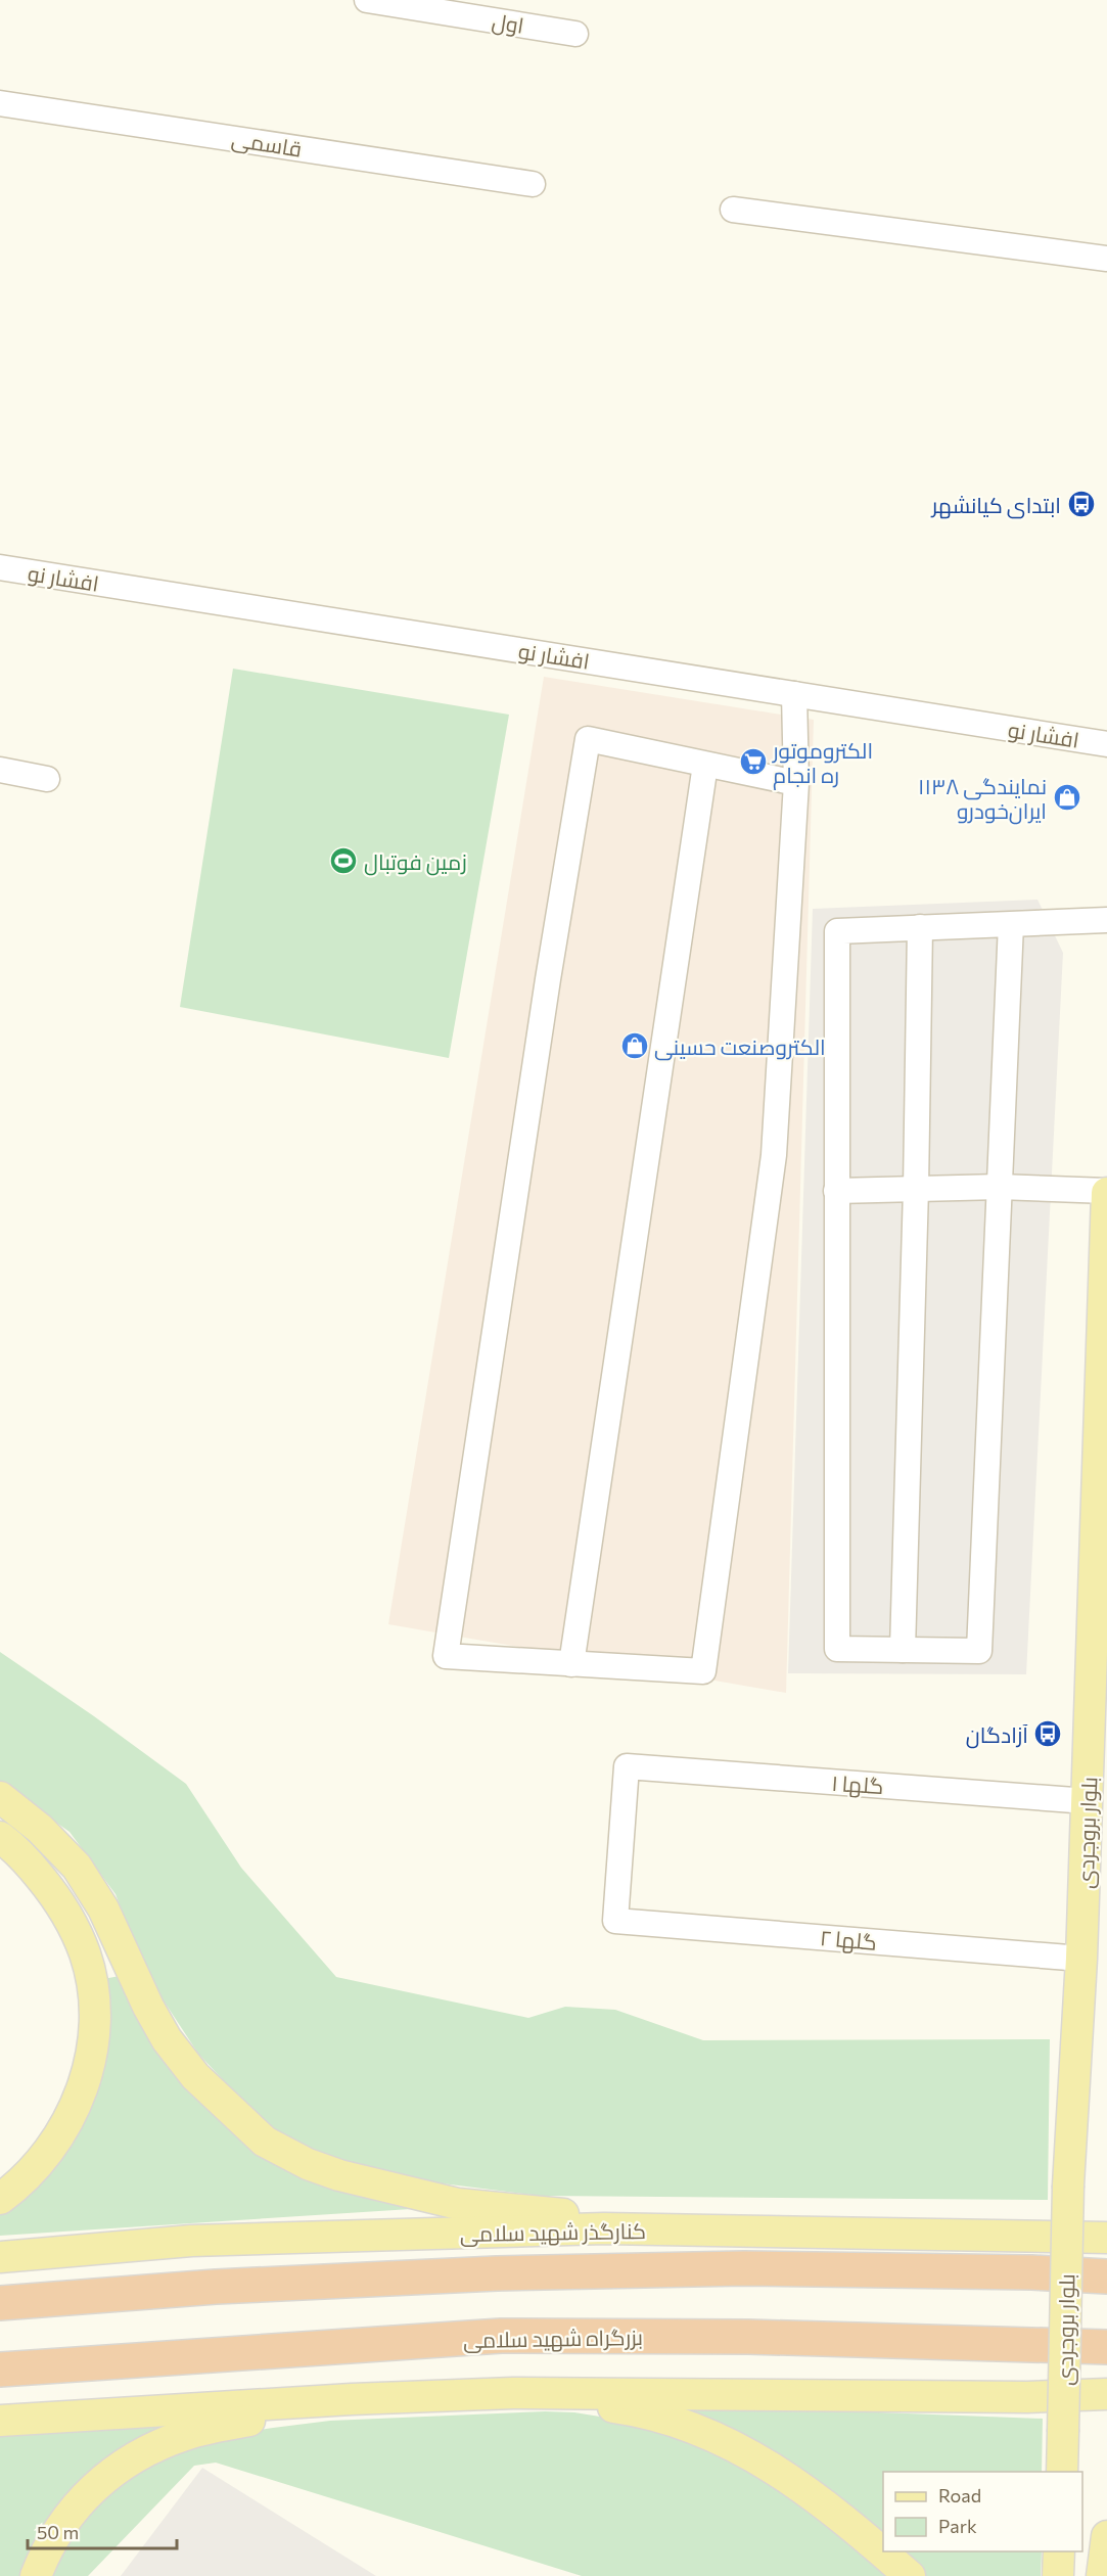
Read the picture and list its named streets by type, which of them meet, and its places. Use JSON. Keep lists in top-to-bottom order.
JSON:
{
  "streets": {
    "highway": ["بزرگراه شهید سلامی"],
    "main road": ["بلوار بروجردی", "کنارگذر شهید سلامی"],
    "street": [
      "اول",
      "قاسمی",
      "افشار نو",
      "گلها ۱",
      "گلها ۲"
    ]
  },
  "crossings": [
    ["گلها ۱", "بلوار بروجردی"],
    ["گلها ۱", "گلها ۲"],
    ["بلوار بروجردی", "گلها ۲"]
  ],
  "places": {
    "bus stop": ["ابتدای کیانشهر", "آزادگان"],
    "supermarket": ["الکتروموتور ره انجام"],
    "shop": ["نمایندگی ۱۱۳۸ ایران‌خودرو", "الکتروصنعت حسینی"],
    "sports": ["زمین فوتبال"]
  },
  "legend": ["Road", "Park"],
  "scale_bar": "50 m"
}
